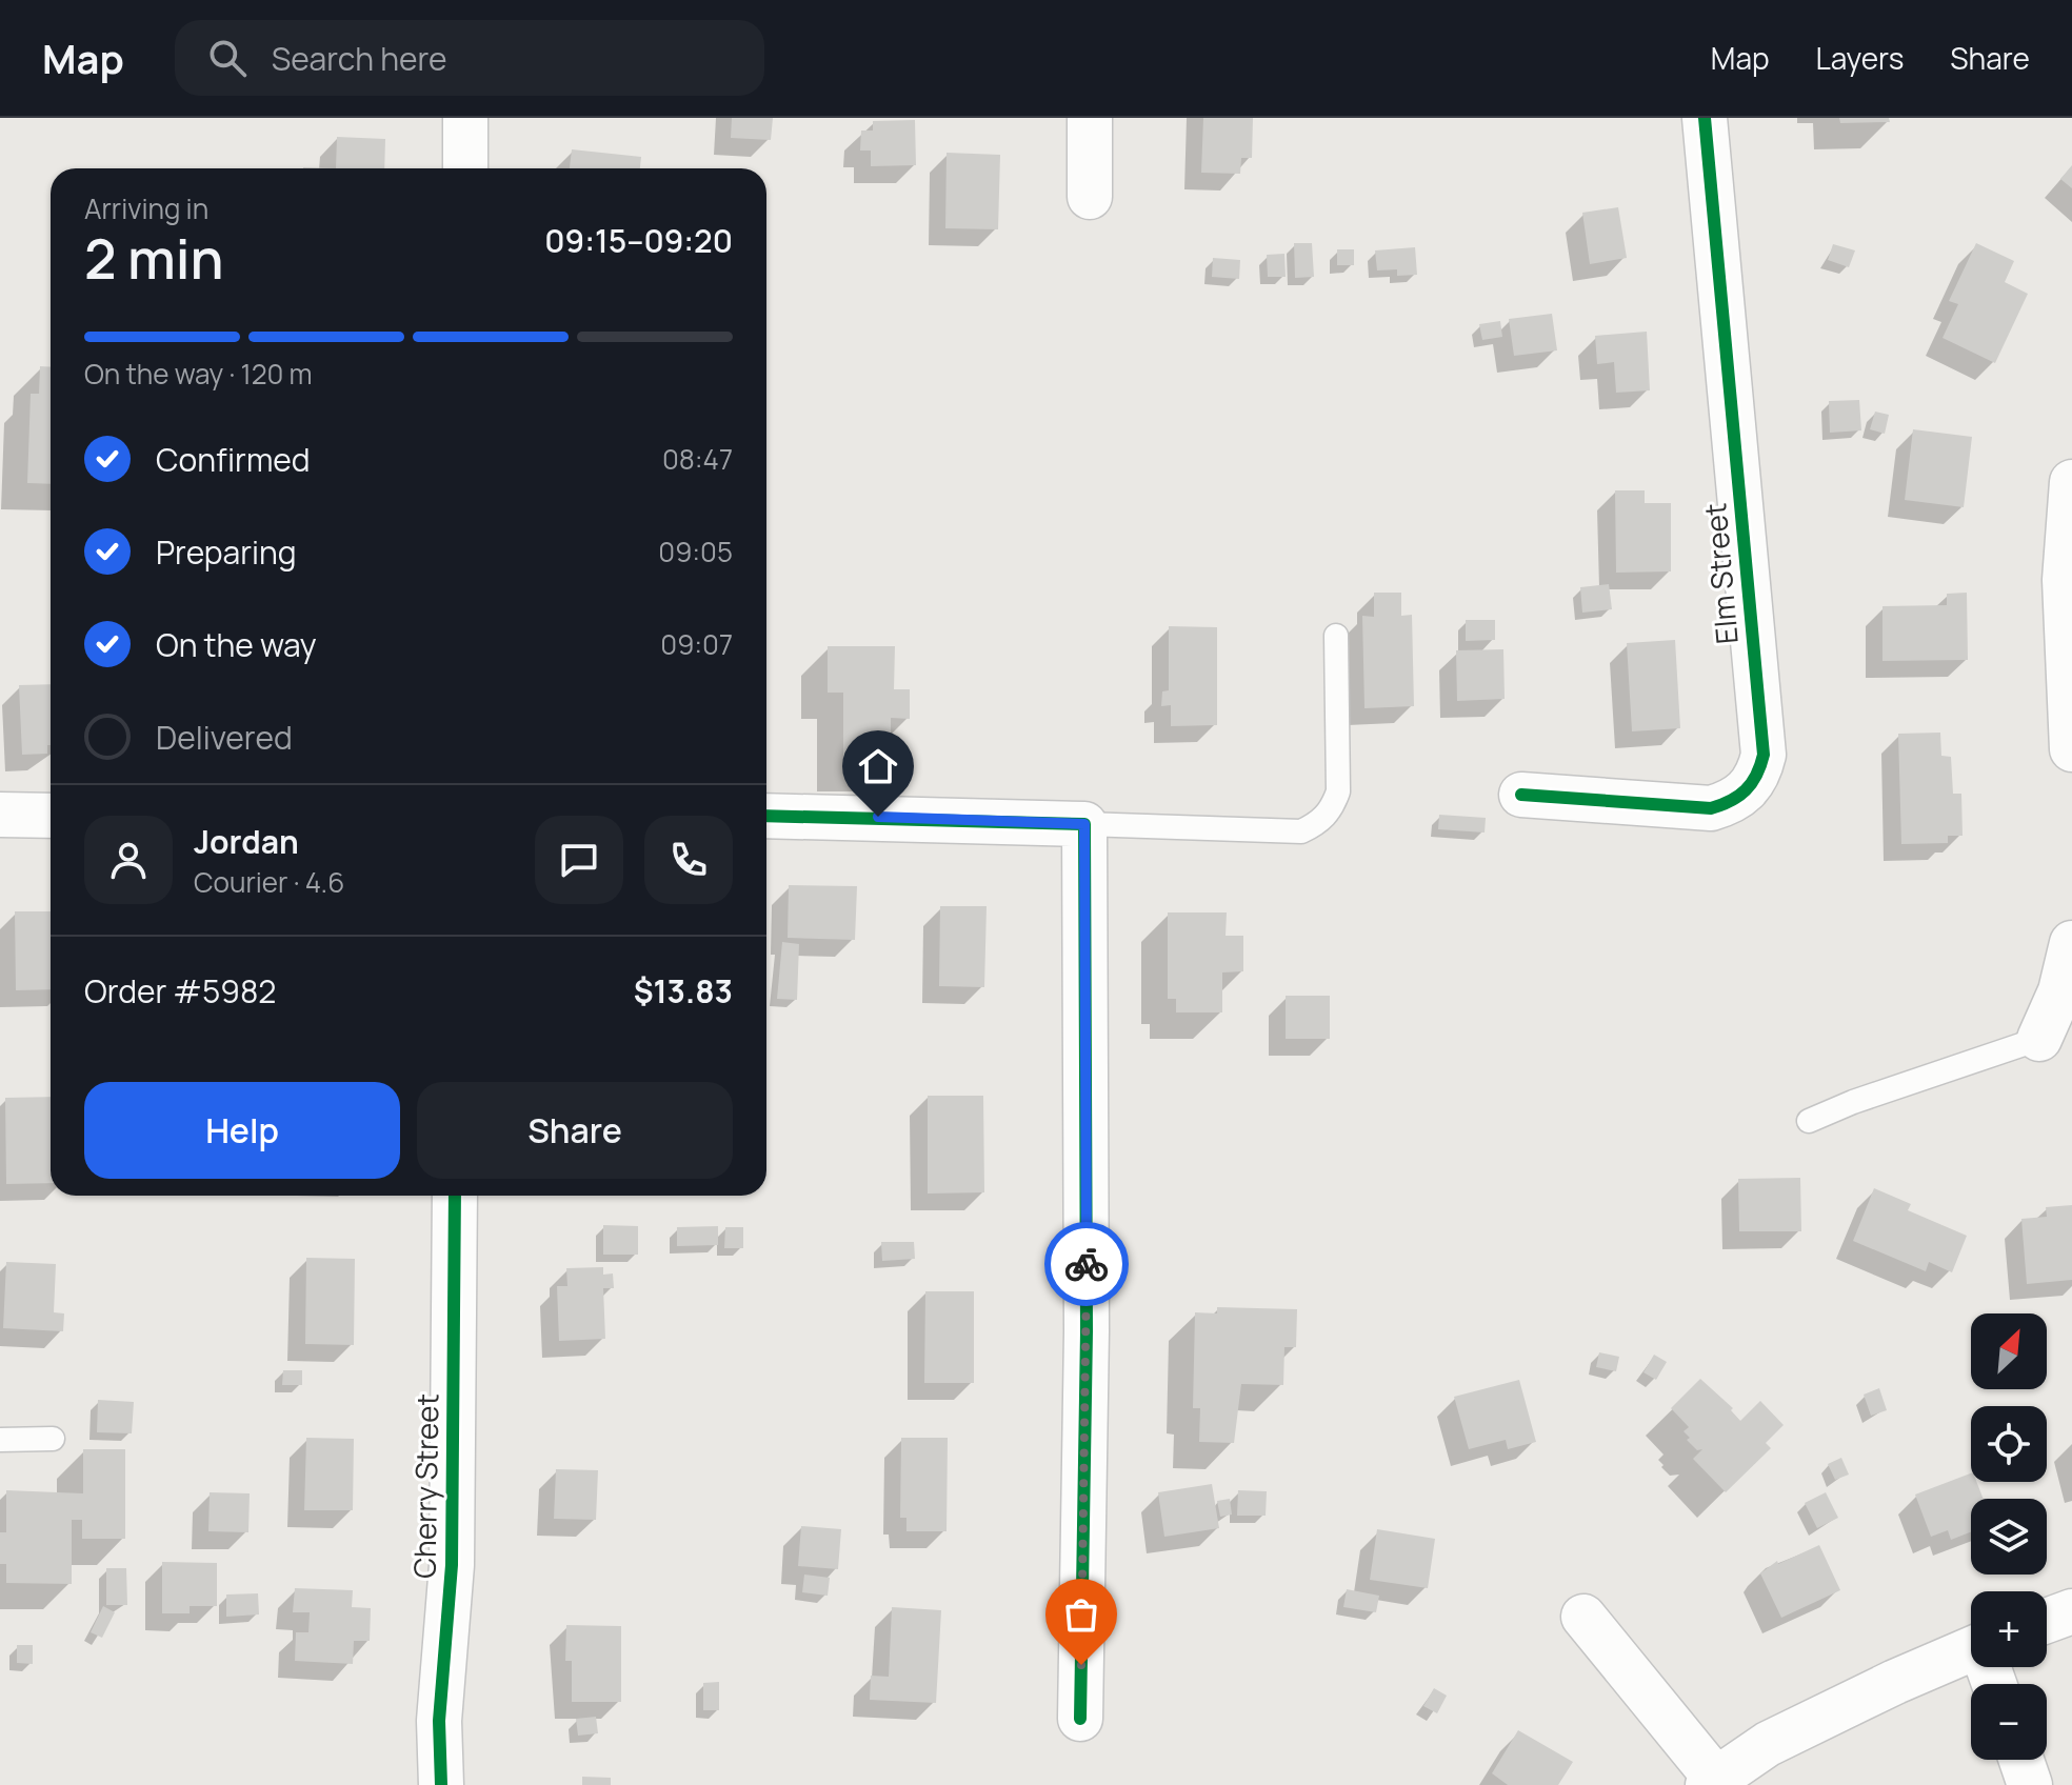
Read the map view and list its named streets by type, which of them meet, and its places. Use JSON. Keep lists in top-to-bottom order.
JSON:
{
  "streets": {
    "street": ["Elm Street", "Cherry Street"]
  },
  "north": "top right",
  "page": {
    "header": "Map",
    "search": "Search here",
    "nav": ["Map", "Layers", "Share"],
    "heading": ["2 min", "Arriving in", "09:15–09:20"],
    "panel": [
      "Jordan",
      "Courier · 4.6",
      "Order #5982",
      "$13.83"
    ],
    "bar": "On the way · 120 m",
    "list": [
      ["Confirmed", "08:47"],
      ["Preparing", "09:05"],
      ["On the way", "09:07"],
      "Delivered"
    ],
    "buttons": ["Help", "Share"],
    "map_buttons": ["+", "−"]
  }
}
